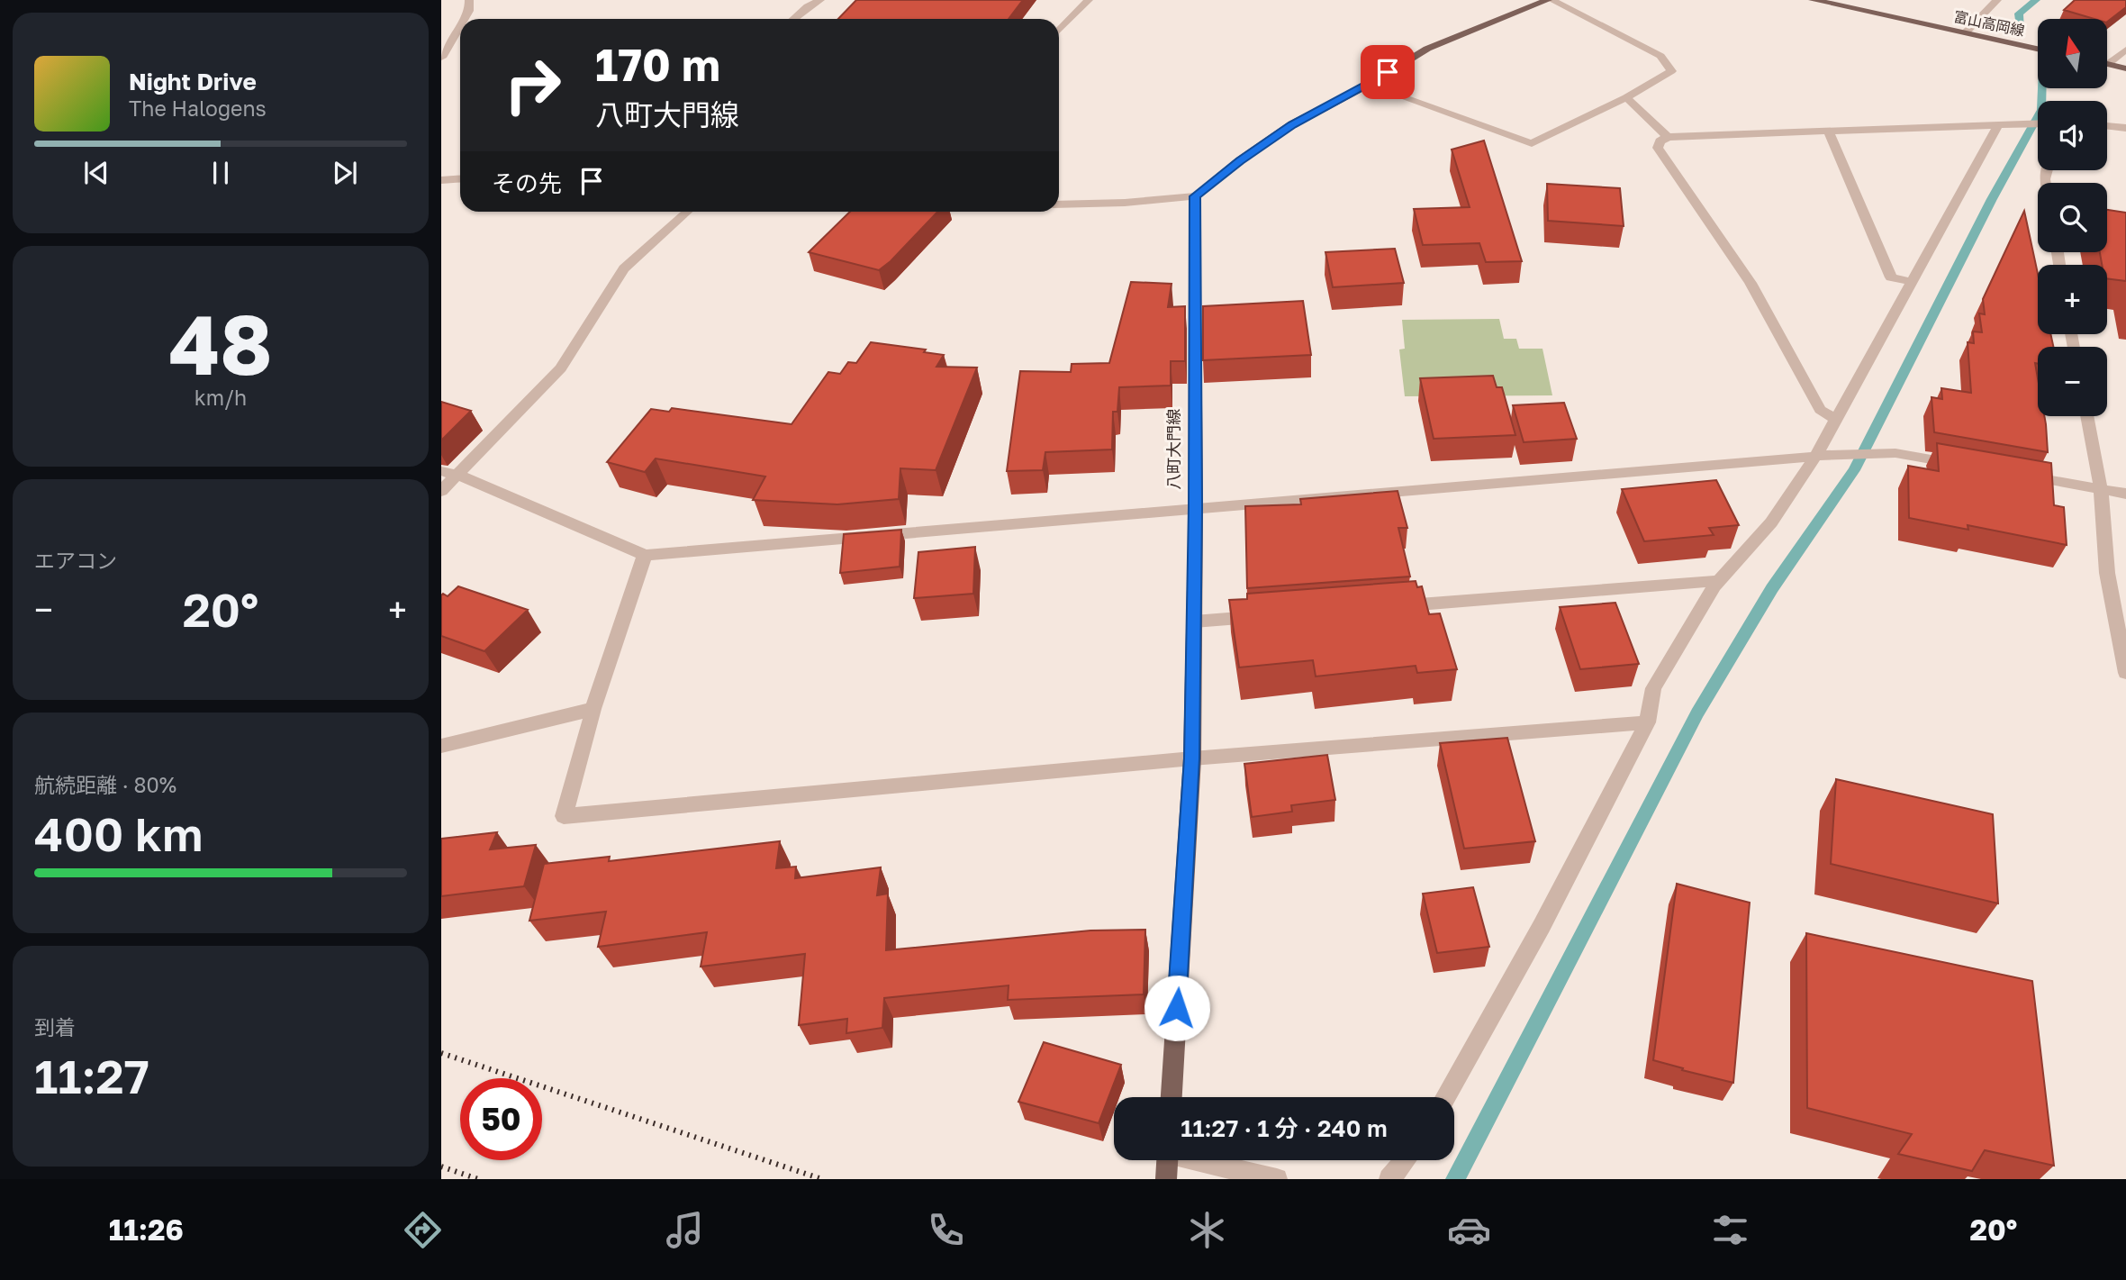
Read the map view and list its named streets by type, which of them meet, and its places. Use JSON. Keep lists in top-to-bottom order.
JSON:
{
  "streets": {
    "main road": ["富山高岡線", "八町大門線"]
  },
  "north": "top",
  "page": {
    "map_buttons": ["+", "−"],
    "turn": ["170 m", "八町大門線"],
    "song": ["Night Drive", "The Halogens"],
    "then": "その先",
    "tile": [
      ["48", "km/h"],
      "エアコン",
      ["航続距離 · 80%", "400 km"],
      ["到着", "11:27"]
    ],
    "heat": ["−", "20°", "+"],
    "limit": "50",
    "trip": "11:27 · 1 分 · 240 m",
    "tabs": ["11:26", "20°"]
  }
}
